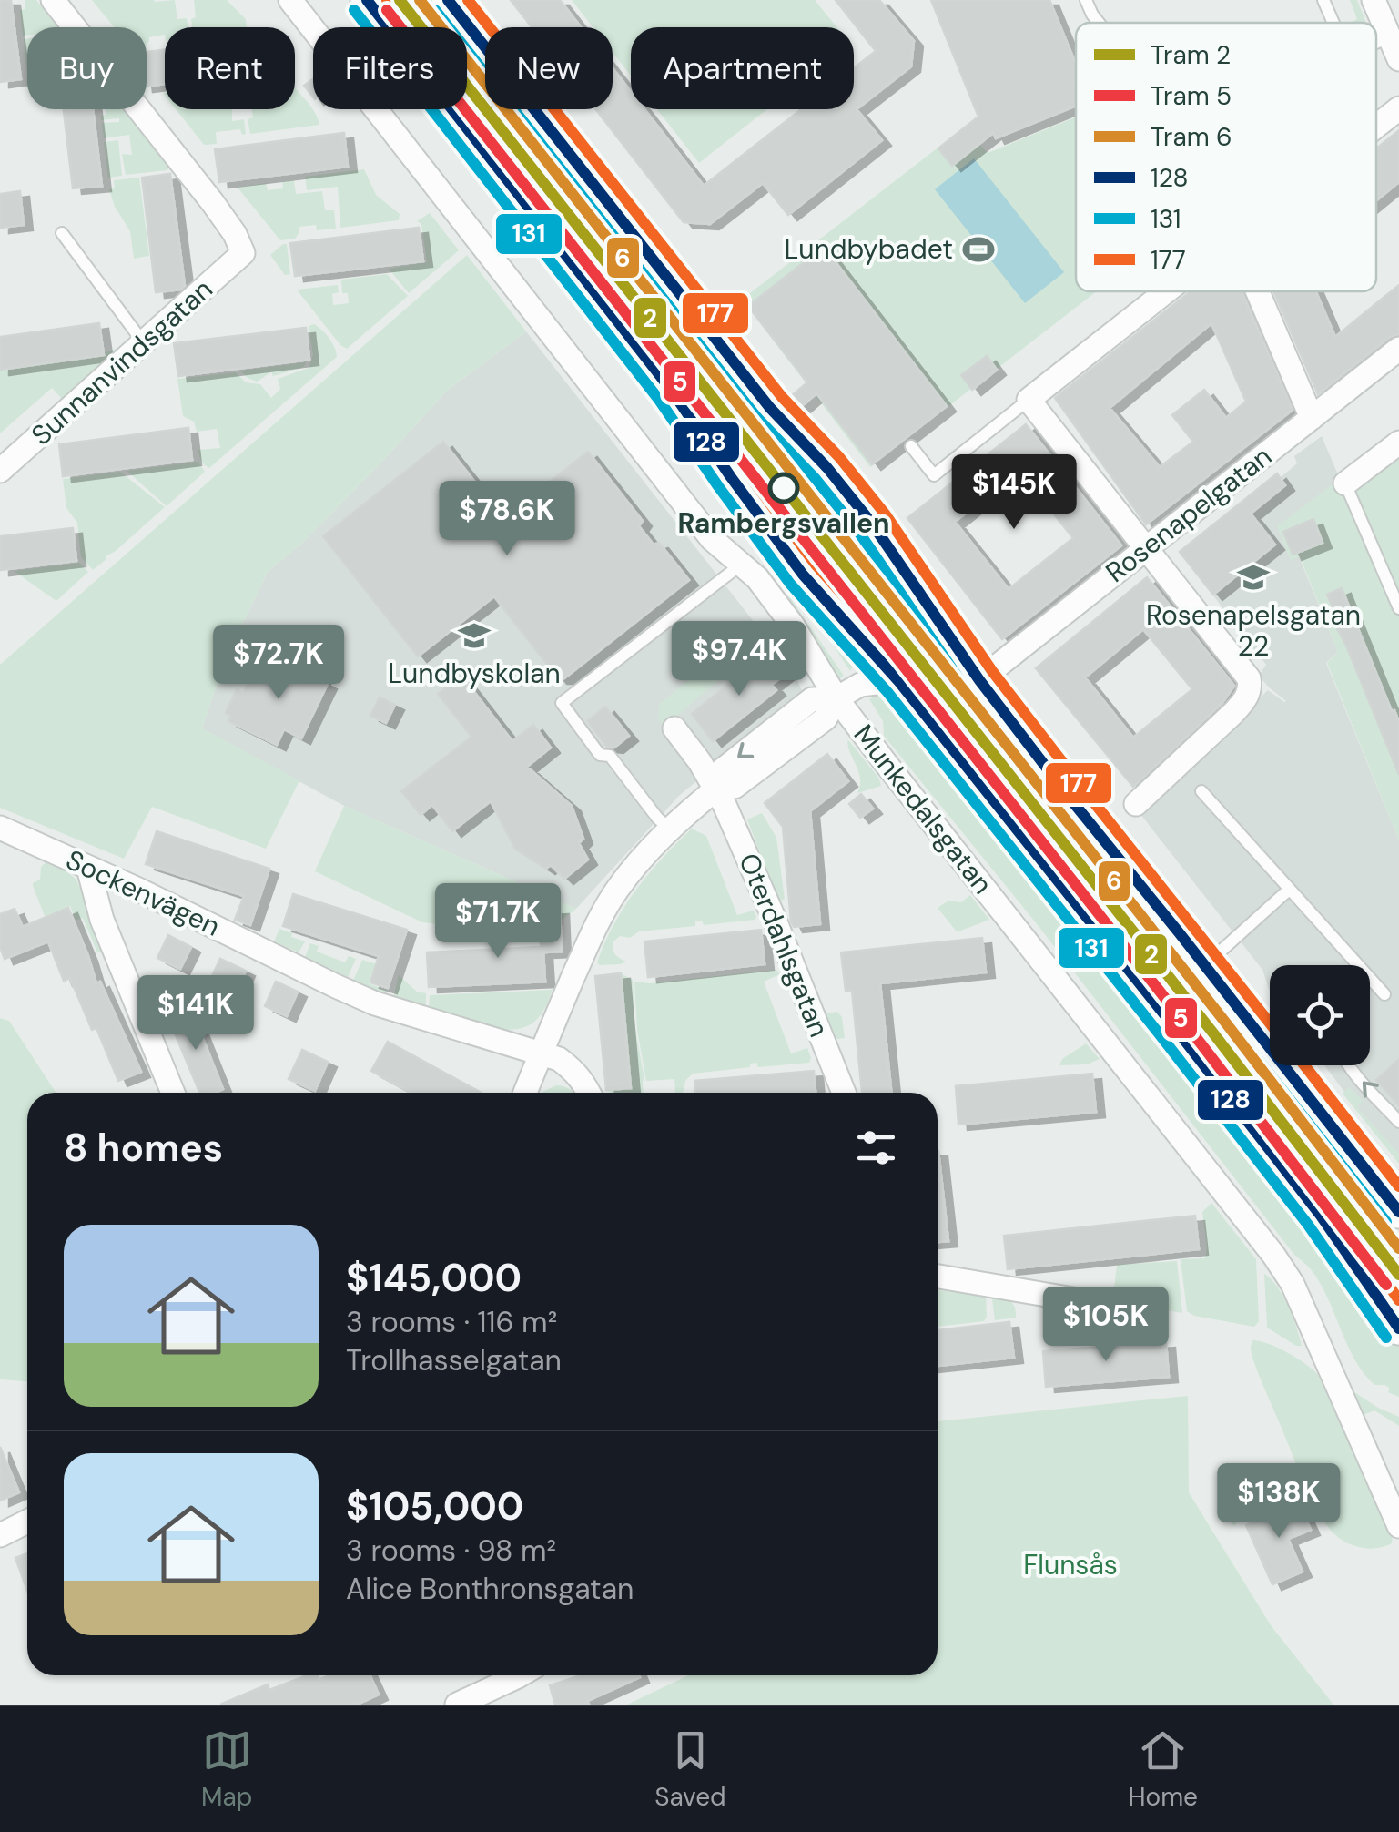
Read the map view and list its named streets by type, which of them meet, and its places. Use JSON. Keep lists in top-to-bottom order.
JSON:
{
  "streets": {
    "street": [
      "Sunnanvindsgatan",
      "Rosenapelgatan",
      "Munkedalsgatan",
      "Sockenvägen",
      "Oterdahlsgatan"
    ]
  },
  "parks": ["Flunsås"],
  "places": {
    "sports": ["Lundbybadet"],
    "other": ["Rambergsvallen"],
    "school or university": ["Rosenapelsgatan 22", "Lundbyskolan"]
  },
  "lines": [
    "tram line 2",
    "tram line 6",
    "transit line 128",
    "transit line 177",
    "tram line 5",
    "transit line 131"
  ],
  "legend": [
    "Tram 2",
    "Tram 5",
    "Tram 6",
    "128",
    "131",
    "177"
  ],
  "page": {
    "chip": [
      "Buy",
      "Rent",
      "Filters",
      "New",
      "Apartment"
    ],
    "price": [
      "$145K",
      "$78.6K",
      "$97.4K",
      "$72.7K",
      "$71.7K",
      "$141K",
      "$105K",
      "$138K"
    ],
    "heading": "8 homes",
    "list": [
      {
        "name": "$145,000",
        "note": "3 rooms · 116 m² · Trollhasselgatan"
      },
      {
        "name": "$105,000",
        "note": "3 rooms · 98 m² · Alice Bonthronsgatan"
      }
    ],
    "tabs": ["Map", "Saved", "Home"]
  }
}
